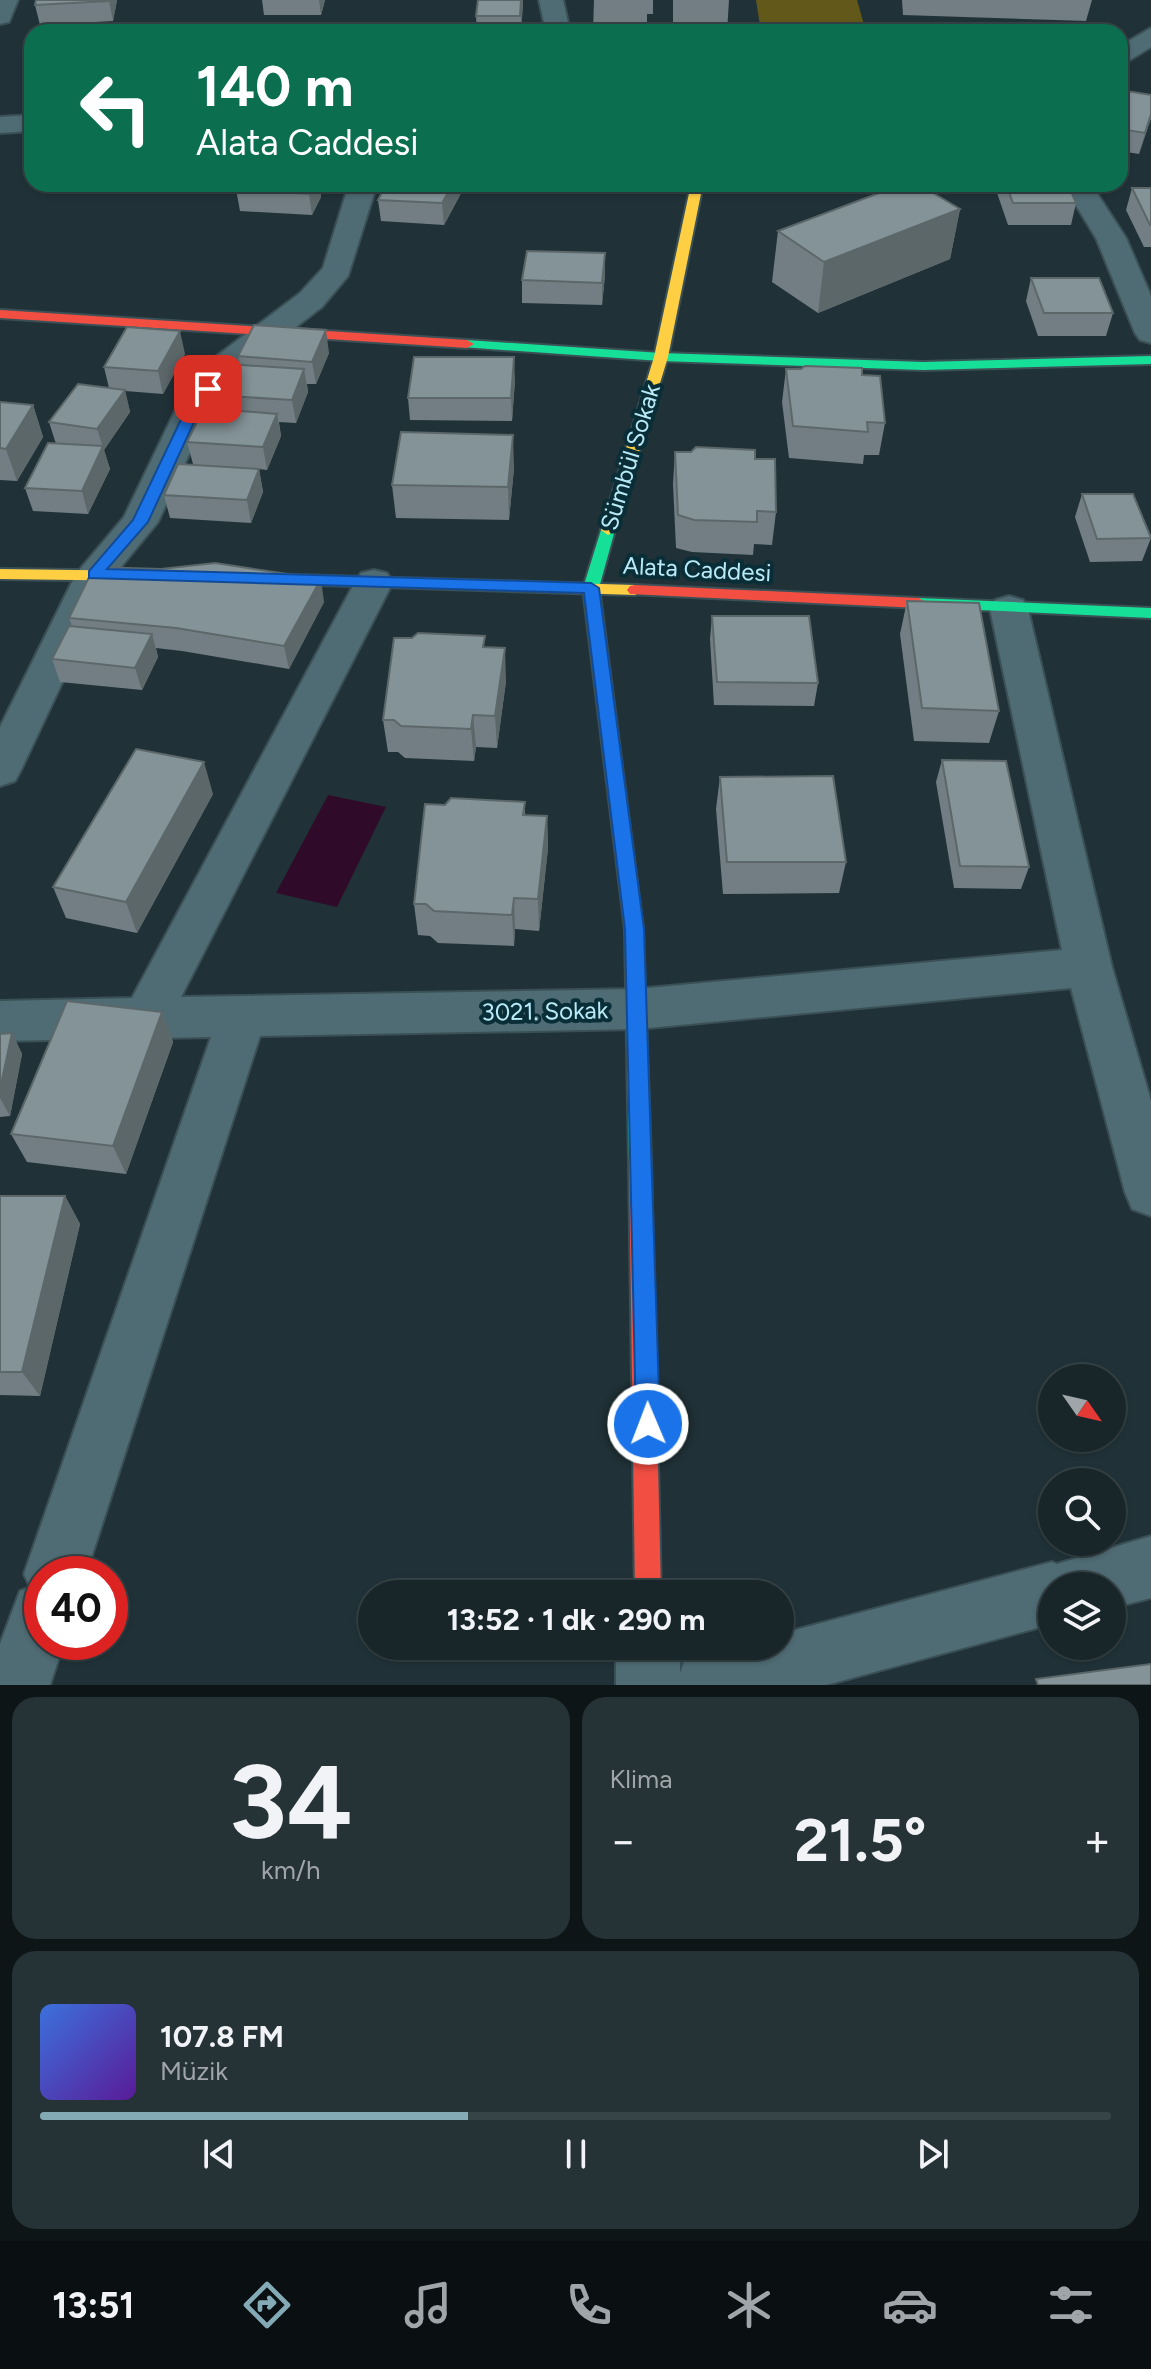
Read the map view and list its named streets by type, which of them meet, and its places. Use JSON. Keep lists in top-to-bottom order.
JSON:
{
  "streets": {
    "street": ["Sümbül Sokak", "Alata Caddesi", "3021. Sokak"]
  },
  "crossings": [
    ["Sümbül Sokak", "Alata Caddesi"],
    ["Sümbül Sokak", "3021. Sokak"]
  ],
  "north": "bottom right",
  "page": {
    "turn": ["140 m", "Alata Caddesi"],
    "limit": "40",
    "trip": "13:52 · 1 dk · 290 m",
    "tile": [
      ["34", "km/h"],
      "Klima"
    ],
    "heat": ["−", "21.5°", "+"],
    "song": ["107.8 FM", "Müzik"],
    "tabs": "13:51"
  }
}
